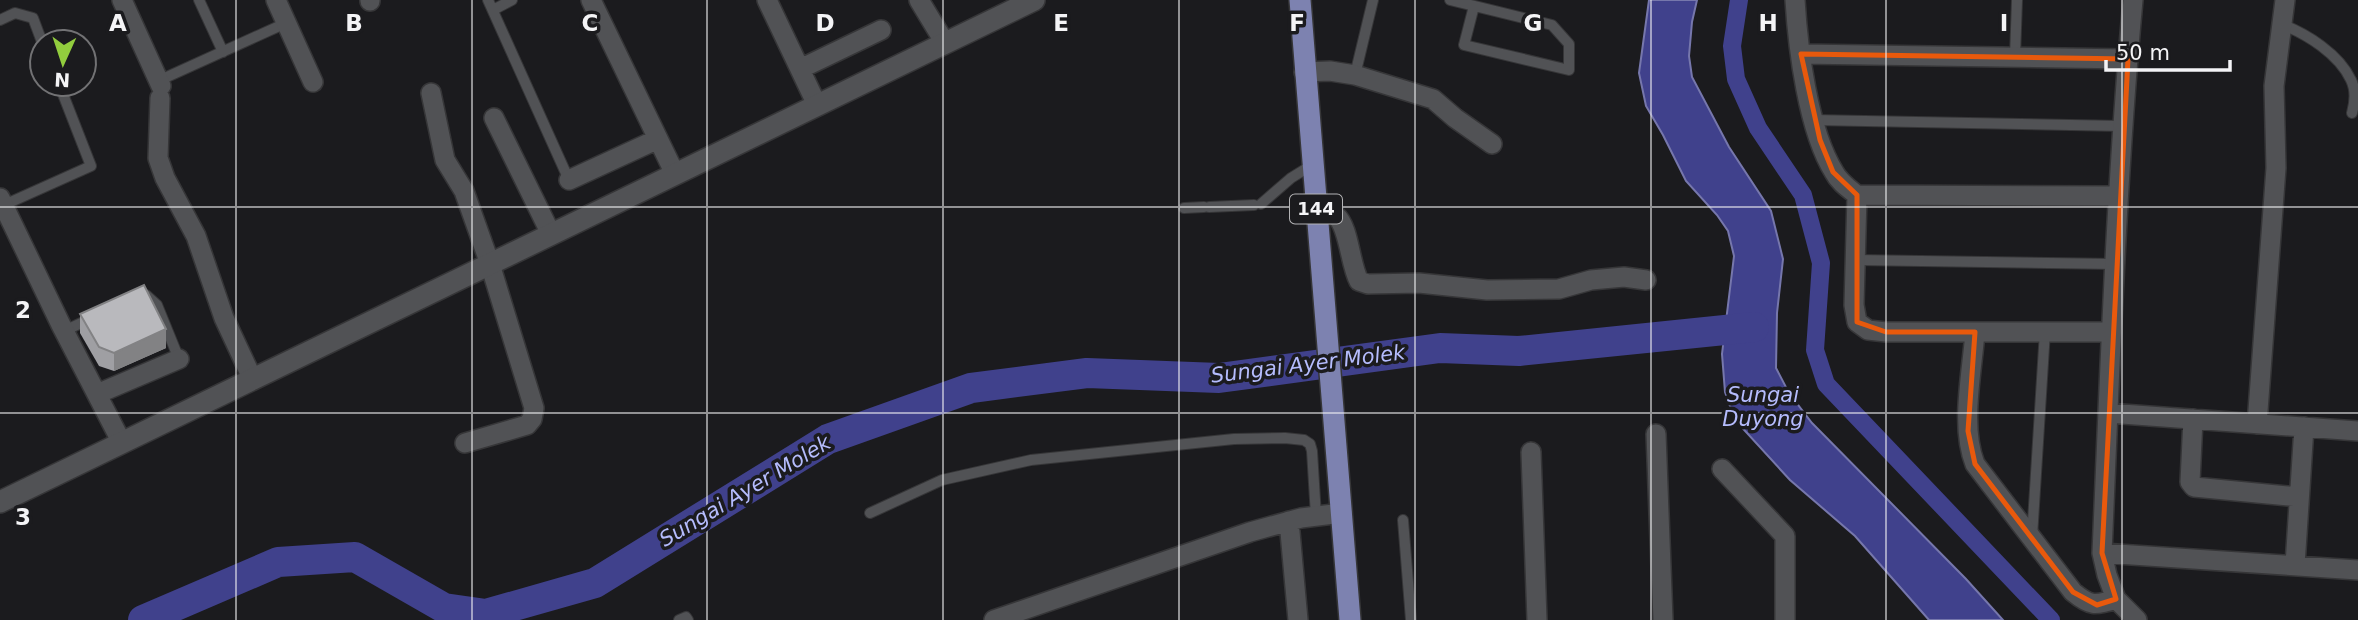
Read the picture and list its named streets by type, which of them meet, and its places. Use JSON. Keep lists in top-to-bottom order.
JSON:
{
  "streets": {
    "main road": ["144"]
  },
  "water": ["Sungai Ayer Molek", "Sungai Duyong"],
  "scale_bar": "50 m",
  "north": "bottom",
  "grid": {
    "columns": [
      "A",
      "B",
      "C",
      "D",
      "E",
      "F",
      "G",
      "H",
      "I"
    ],
    "rows": ["2", "3"]
  }
}
